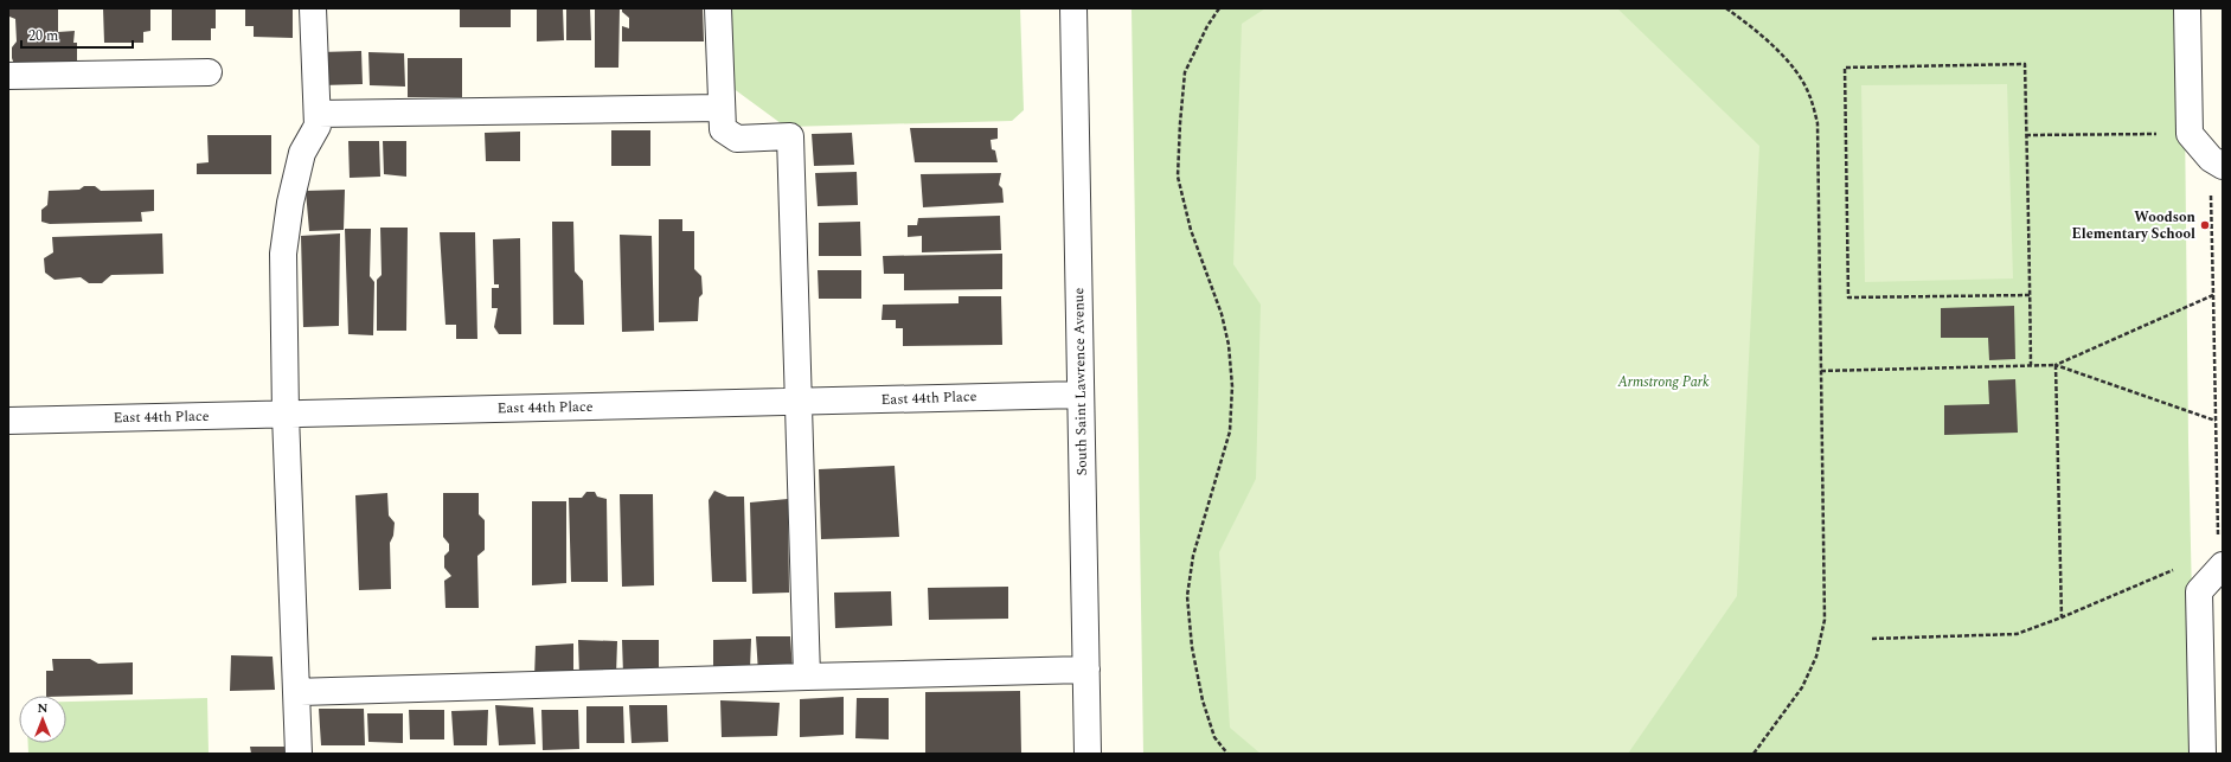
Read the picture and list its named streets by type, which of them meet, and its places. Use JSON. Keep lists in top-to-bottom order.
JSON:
{
  "streets": {
    "street": ["South Saint Lawrence Avenue", "East 44th Place"]
  },
  "crossings": [
    ["South Saint Lawrence Avenue", "East 44th Place"]
  ],
  "parks": ["Armstrong Park"],
  "places": ["Woodson Elementary School"],
  "scale_bar": "20 m",
  "north": "top"
}
